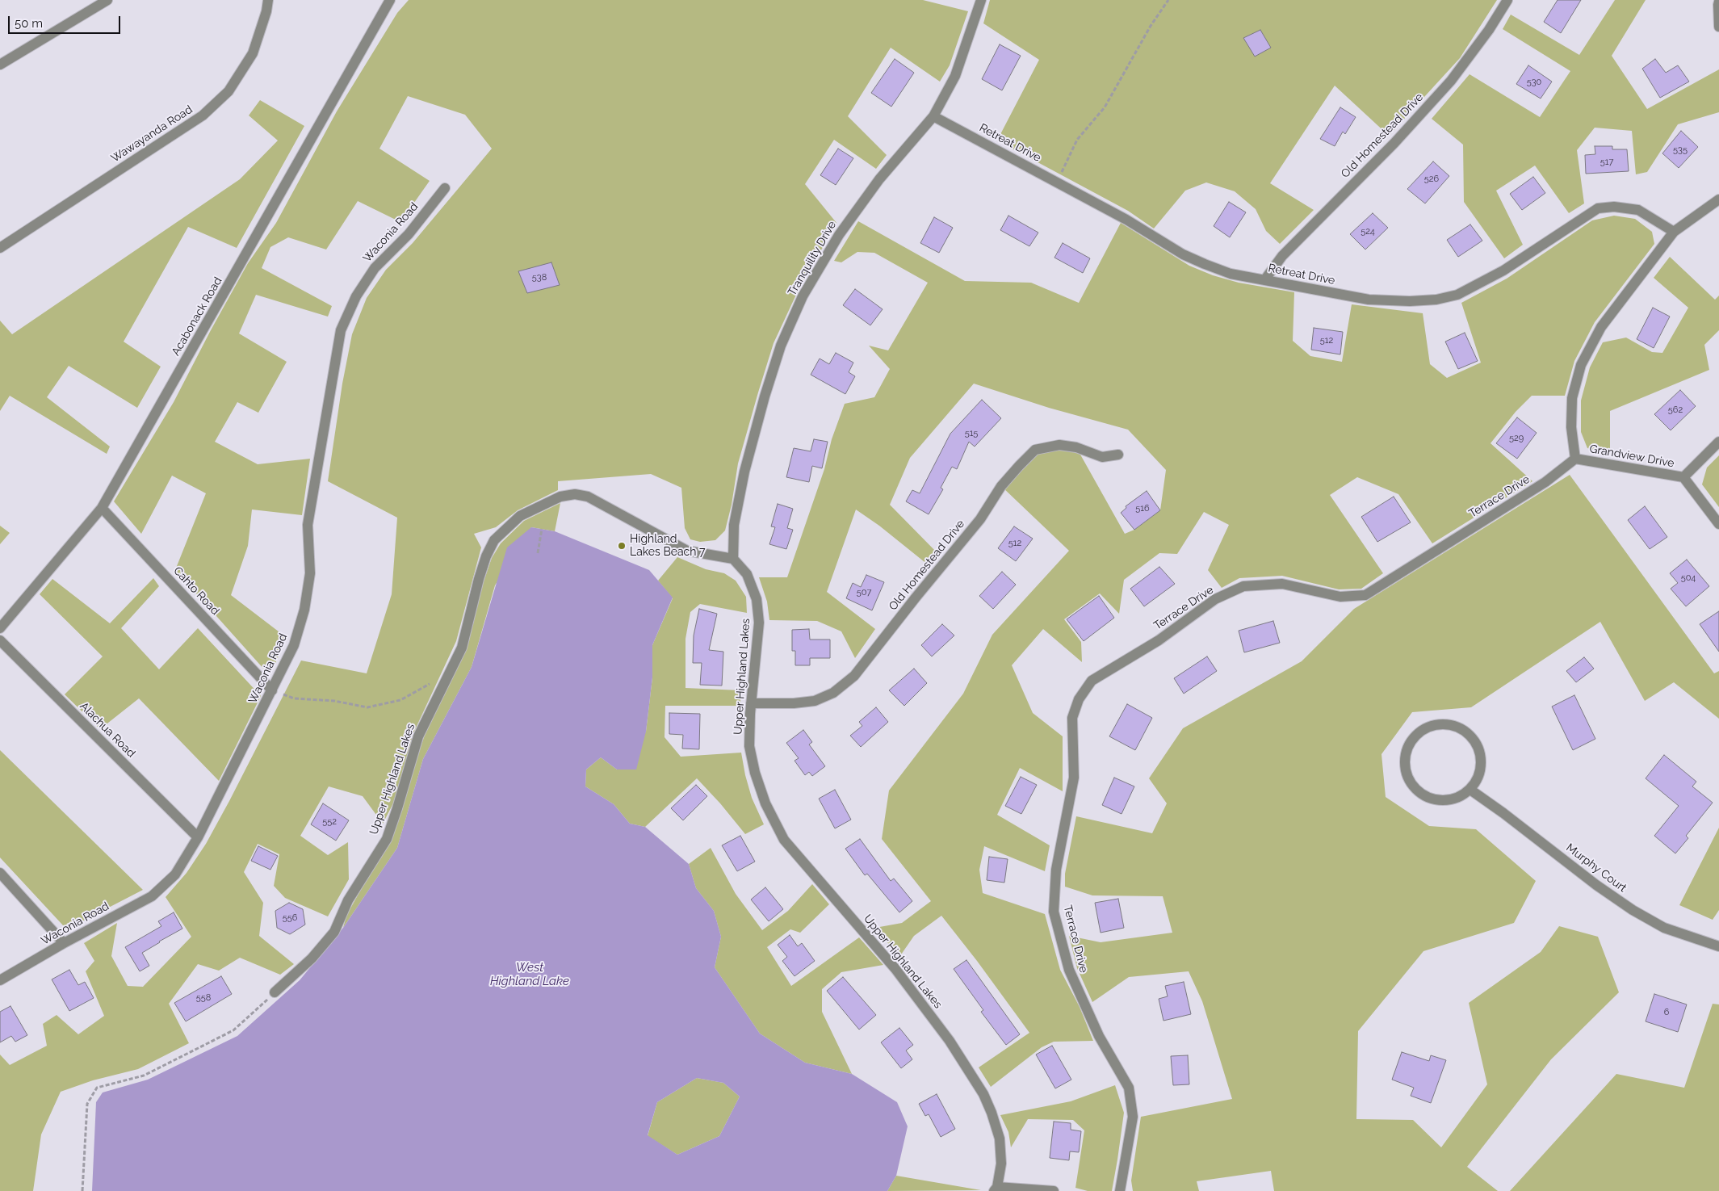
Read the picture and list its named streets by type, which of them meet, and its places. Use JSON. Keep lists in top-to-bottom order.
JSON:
{
  "streets": {
    "street": [
      "Wawayanda Road",
      "Old Homestead Drive",
      "Retreat Drive",
      "Waconia Road",
      "Tranquility Drive",
      "Acabonack Road",
      "Grandview Drive",
      "Terrace Drive",
      "Cahto Road",
      "Upper Highland Lakes",
      "Alachua Road",
      "Murphy Court"
    ]
  },
  "crossings": [
    ["Old Homestead Drive", "Retreat Drive"],
    ["Old Homestead Drive", "Upper Highland Lakes"],
    ["Retreat Drive", "Tranquility Drive"],
    ["Waconia Road", "Cahto Road"],
    ["Waconia Road", "Alachua Road"],
    ["Tranquility Drive", "Upper Highland Lakes"],
    ["Acabonack Road", "Cahto Road"],
    ["Grandview Drive", "Terrace Drive"]
  ],
  "water": ["West Highland Lake"],
  "places": ["Highland Lakes Beach 7"],
  "house_numbers": [
    "530",
    "535",
    "517",
    "526",
    "524",
    "538",
    "512",
    "562",
    "515",
    "529",
    "516",
    "512",
    "504",
    "507",
    "552",
    "556",
    "558",
    "6"
  ],
  "scale_bar": "50 m"
}
